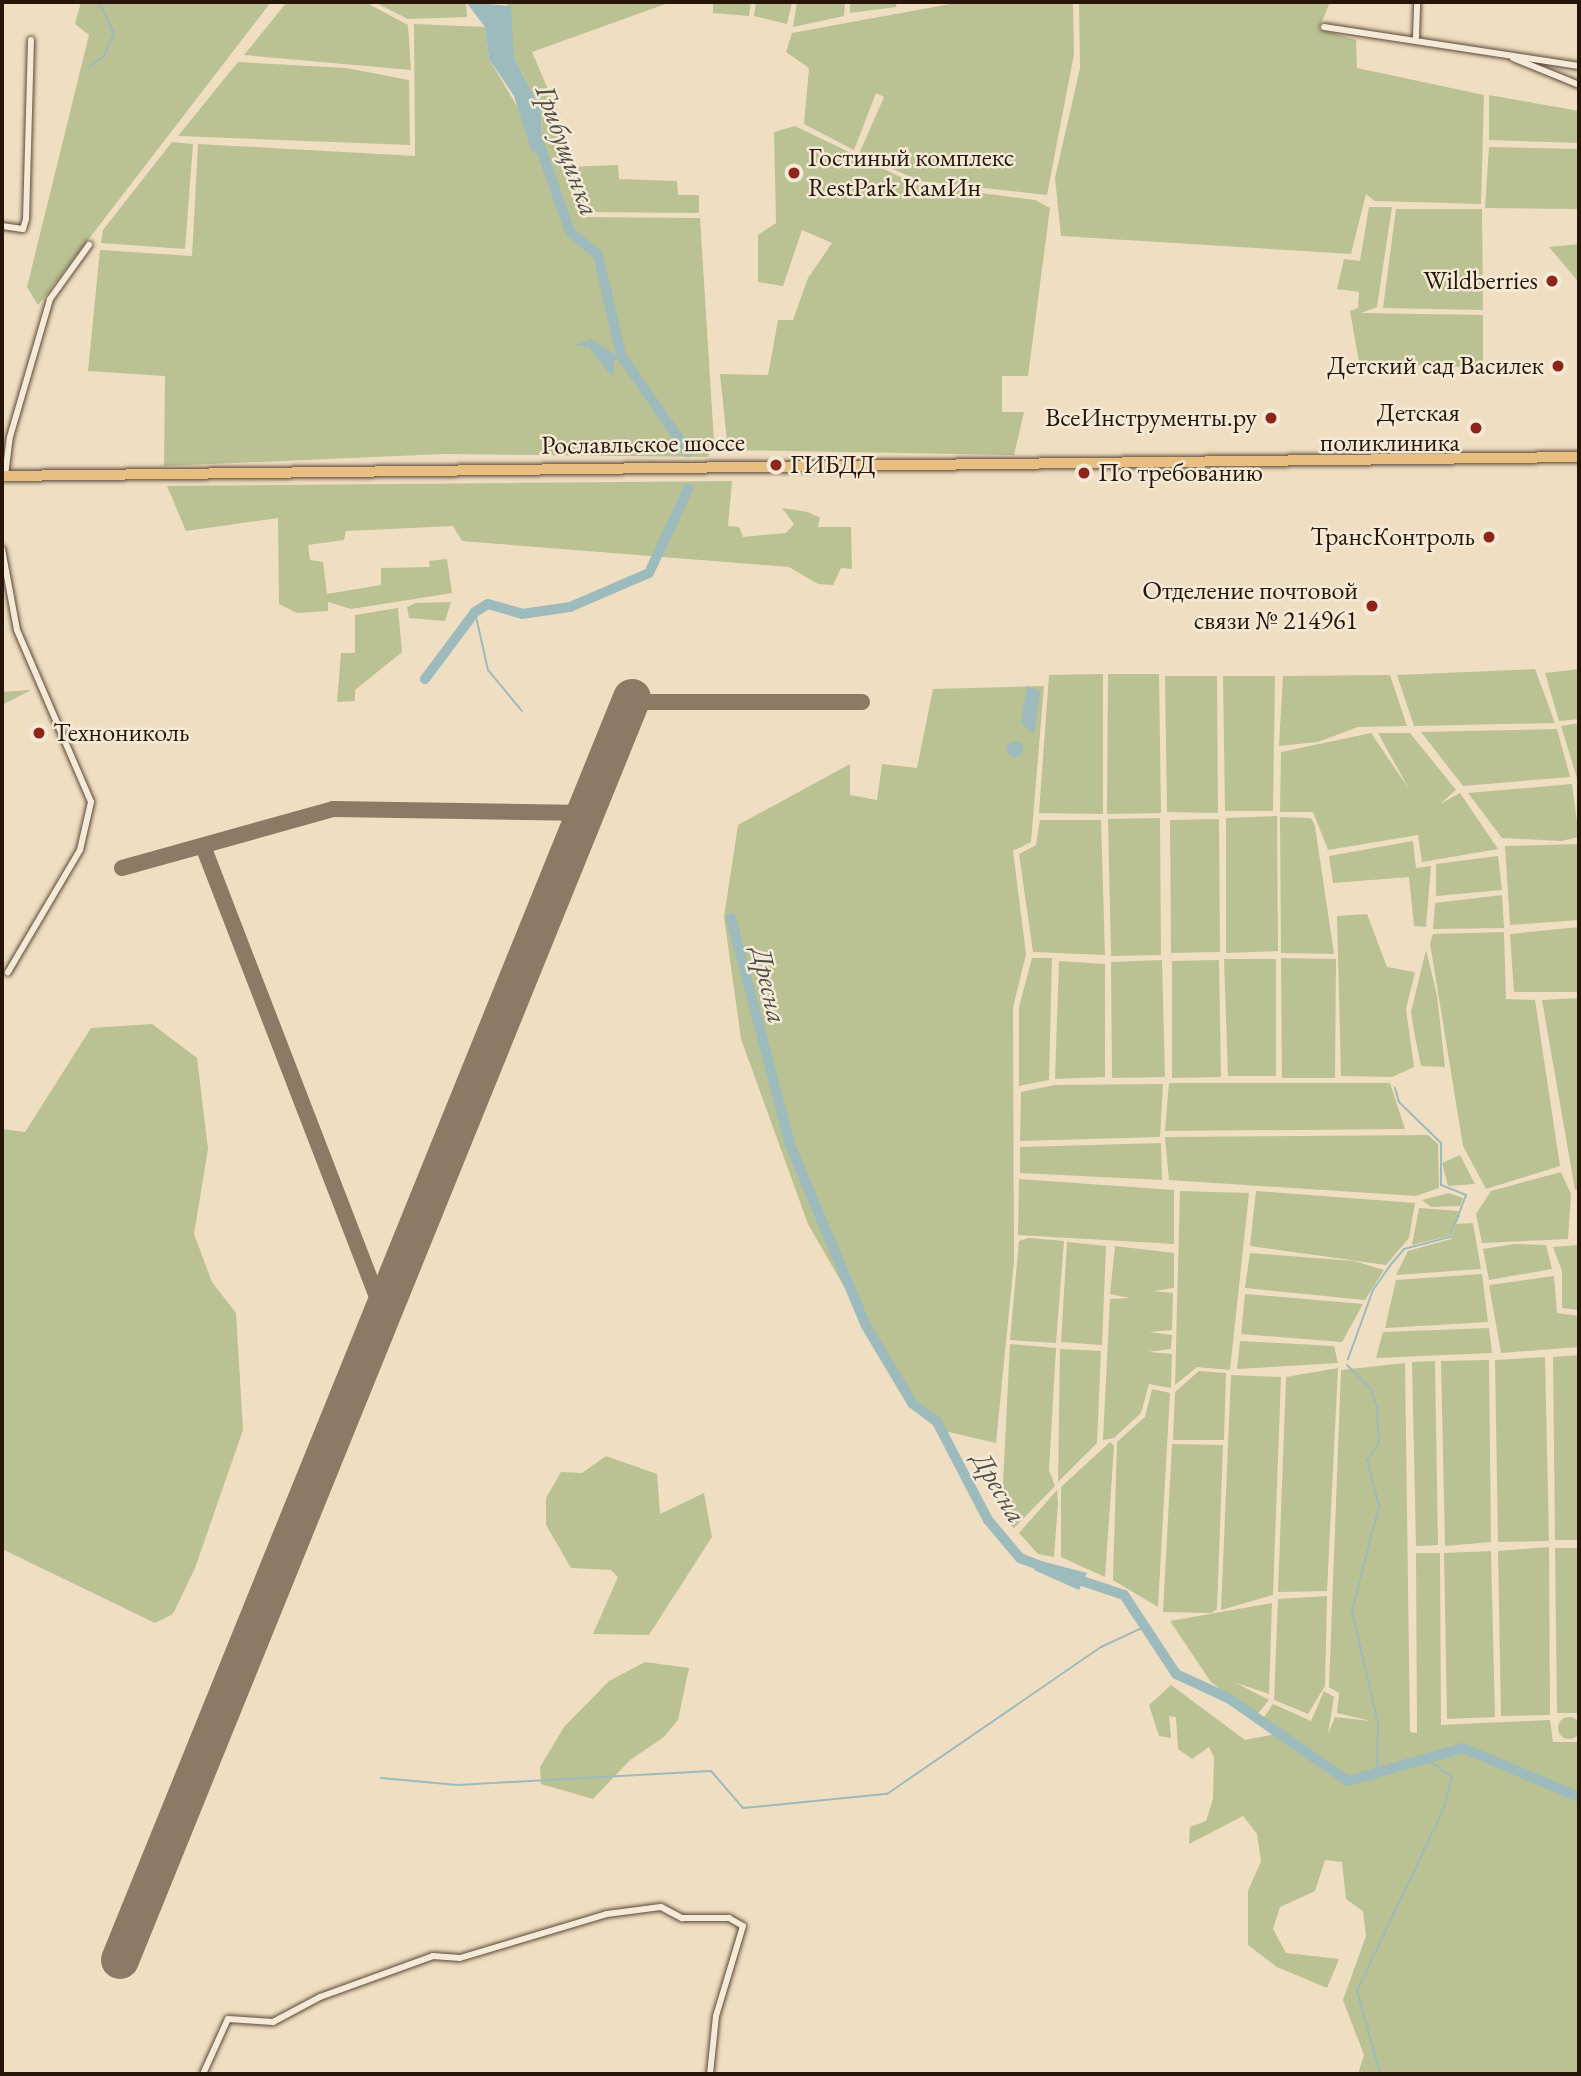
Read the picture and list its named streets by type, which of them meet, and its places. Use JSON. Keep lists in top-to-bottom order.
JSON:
{
  "streets": {
    "main road": ["Рославльское шоссе"]
  },
  "water": ["Грибущинка", "Дресна"],
  "places": [
    "Гостиный комплекс RestPark КамИн",
    "Wildberries",
    "Детский сад Василек",
    "ВсеИнструменты.ру",
    "Детская поликлиника",
    "ГИБДД",
    "По требованию",
    "ТрансКонтроль",
    "Отделение почтовой связи № 214961",
    "Технониколь"
  ]
}
